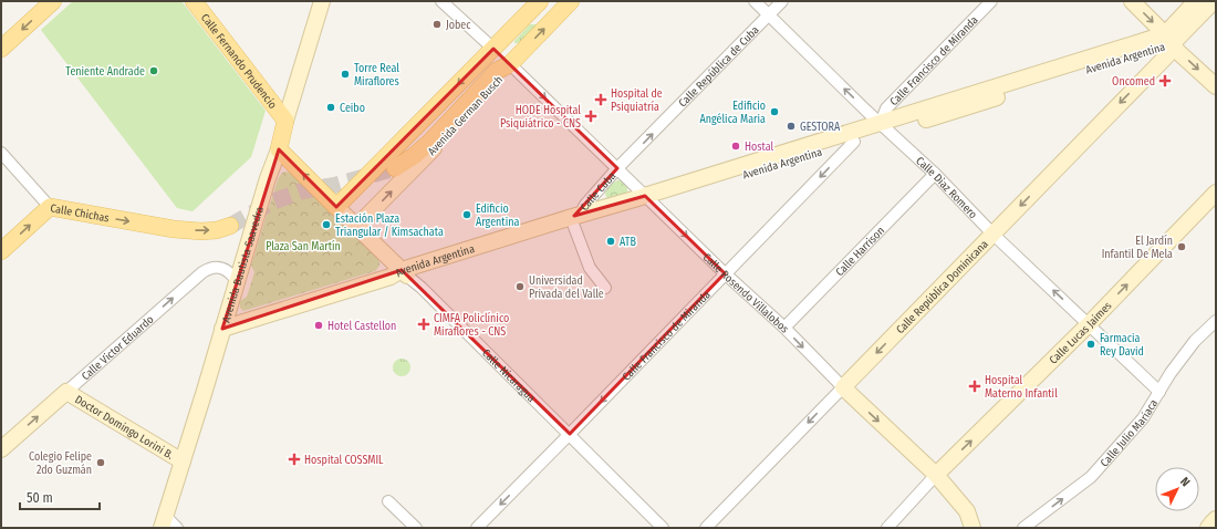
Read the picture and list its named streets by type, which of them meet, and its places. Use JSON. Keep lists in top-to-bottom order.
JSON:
{
  "streets": {
    "main road": [
      "Avenida Argentina",
      "Calle Fernando Prudencio",
      "Avenida German Busch",
      "Calle Chichas",
      "Avenida Bautista Saavedra",
      "Calle República Dominicana",
      "Calle Rosendo Villalobos",
      "Calle Lucas Jaimes",
      "Calle Victor Eduardo",
      "Calle Nicaragua",
      "Doctor Domingo Lorini B."
    ],
    "street": [
      "Calle Francisco de Miranda",
      "Calle República de Cuba",
      "Calle Diaz Romero",
      "Calle Cuba",
      "Calle Harrison",
      "Calle Julio Mariaca"
    ]
  },
  "crossings": [
    ["Avenida Argentina", "Calle Francisco de Miranda"],
    ["Avenida Argentina", "Calle Diaz Romero"],
    ["Avenida Argentina", "Calle Cuba"],
    ["Avenida Argentina", "Avenida Bautista Saavedra"],
    ["Avenida Argentina", "Calle República Dominicana"],
    ["Avenida Argentina", "Calle Rosendo Villalobos"],
    ["Avenida Argentina", "Calle Nicaragua"],
    ["Calle Francisco de Miranda", "Calle Diaz Romero"],
    ["Calle Francisco de Miranda", "Calle Rosendo Villalobos"],
    ["Calle Francisco de Miranda", "Calle Nicaragua"],
    ["Calle Fernando Prudencio", "Avenida Bautista Saavedra"],
    ["Calle República de Cuba", "Calle Diaz Romero"],
    ["Calle República de Cuba", "Calle Cuba"],
    ["Calle República de Cuba", "Calle Rosendo Villalobos"],
    ["Avenida German Busch", "Calle Rosendo Villalobos"],
    ["Avenida German Busch", "Calle Nicaragua"],
    ["Calle Diaz Romero", "Calle Harrison"],
    ["Calle Diaz Romero", "Calle República Dominicana"],
    ["Calle Diaz Romero", "Calle Lucas Jaimes"],
    ["Calle Diaz Romero", "Calle Julio Mariaca"],
    ["Calle Cuba", "Calle Rosendo Villalobos"],
    ["Calle Harrison", "Calle Rosendo Villalobos"],
    ["Avenida Bautista Saavedra", "Calle Victor Eduardo"],
    ["Avenida Bautista Saavedra", "Calle Nicaragua"],
    ["Avenida Bautista Saavedra", "Doctor Domingo Lorini B."],
    ["Calle República Dominicana", "Calle Rosendo Villalobos"],
    ["Calle Rosendo Villalobos", "Calle Lucas Jaimes"],
    ["Calle Victor Eduardo", "Doctor Domingo Lorini B."]
  ],
  "one_way": [
    "Calle Francisco de Miranda",
    "Calle República de Cuba",
    "Calle Diaz Romero",
    "Calle Chichas",
    "Calle República Dominicana",
    "Calle Rosendo Villalobos",
    "Calle Lucas Jaimes",
    "Calle Victor Eduardo",
    "Calle Julio Mariaca"
  ],
  "parks": ["Plaza San Martín"],
  "places": {
    "other": [
      "Jobec",
      "Teniente Andrade",
      "Torre Real Miraflores",
      "Ceibo",
      "Edificio Angélica Maria",
      "GESTORA",
      "Hostal",
      "Edificio Argentina",
      "Estación Plaza Triangular / Kimsachata",
      "ATB",
      "El Jardín Infantil De Mela",
      "Universidad Privada del Valle",
      "Hotel Castellon",
      "Farmacia Rey David",
      "Colegio Felipe 2do Guzmán"
    ],
    "health": [
      "Oncomed",
      "Hospital de Psiquiatría",
      "HODE Hospital Psiquiátrico - CNS",
      "CIMFA Policlínico Miraflores - CNS",
      "Hospital Materno Infantil",
      "Hospital COSSMIL"
    ]
  },
  "scale_bar": "50 m",
  "north": "top right"
}
